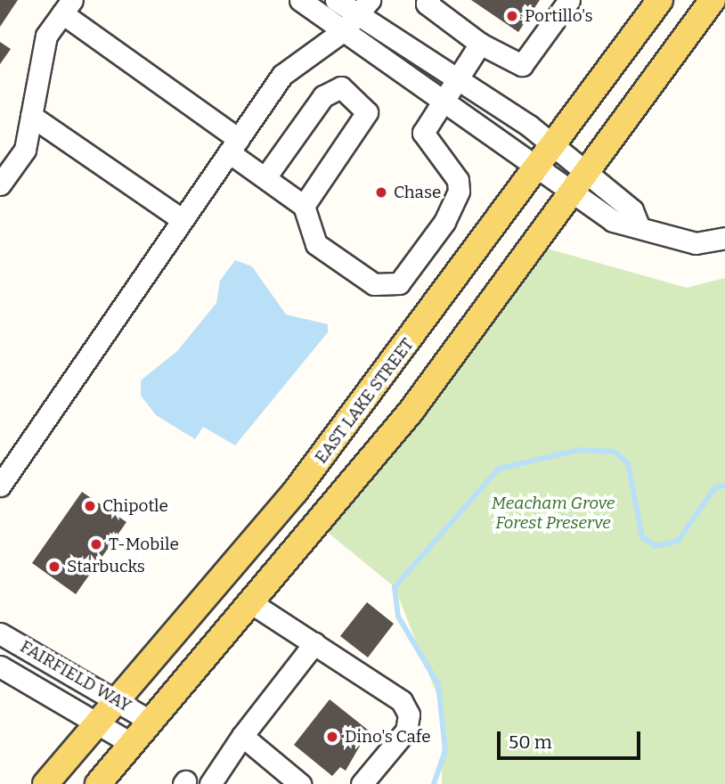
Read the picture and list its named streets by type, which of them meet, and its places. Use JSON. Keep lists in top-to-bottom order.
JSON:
{
  "streets": {
    "main road": ["EAST LAKE STREET"],
    "street": ["FAIRFIELD WAY"]
  },
  "crossings": [
    ["EAST LAKE STREET", "FAIRFIELD WAY"]
  ],
  "parks": ["Meacham Grove Forest Preserve"],
  "places": [
    "Portillo's",
    "Chase",
    "Chipotle",
    "T-Mobile",
    "Starbucks",
    "Dino's Cafe"
  ],
  "scale_bar": "50 m"
}
